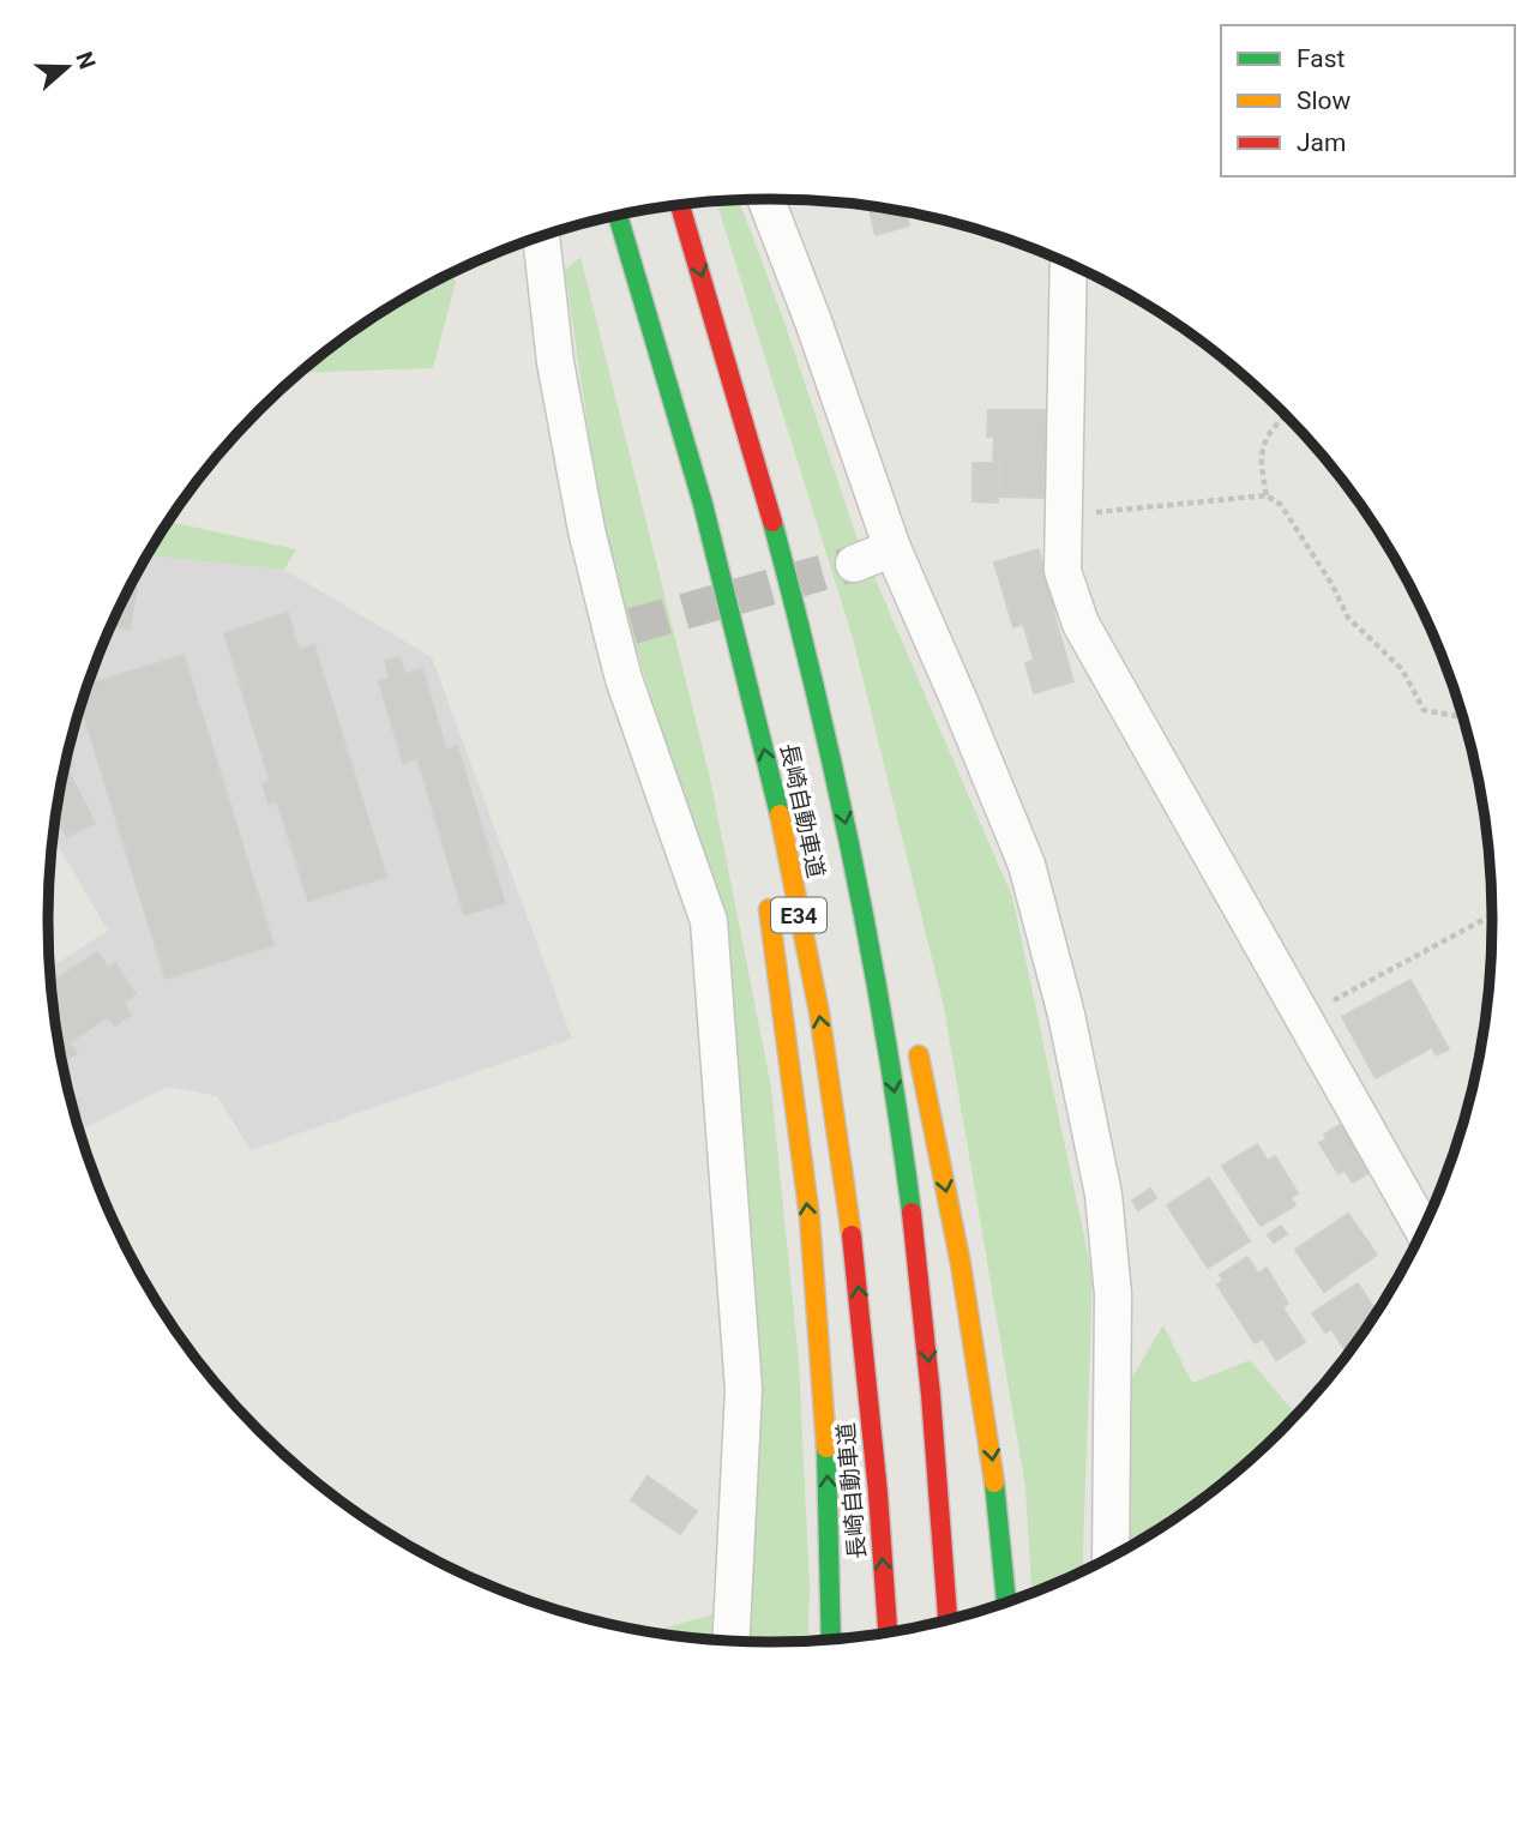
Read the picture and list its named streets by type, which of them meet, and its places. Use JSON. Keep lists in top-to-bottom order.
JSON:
{
  "streets": {
    "highway": ["長崎自動車道", "E34"]
  },
  "legend": ["Fast", "Slow", "Jam"],
  "north": "right"
}
